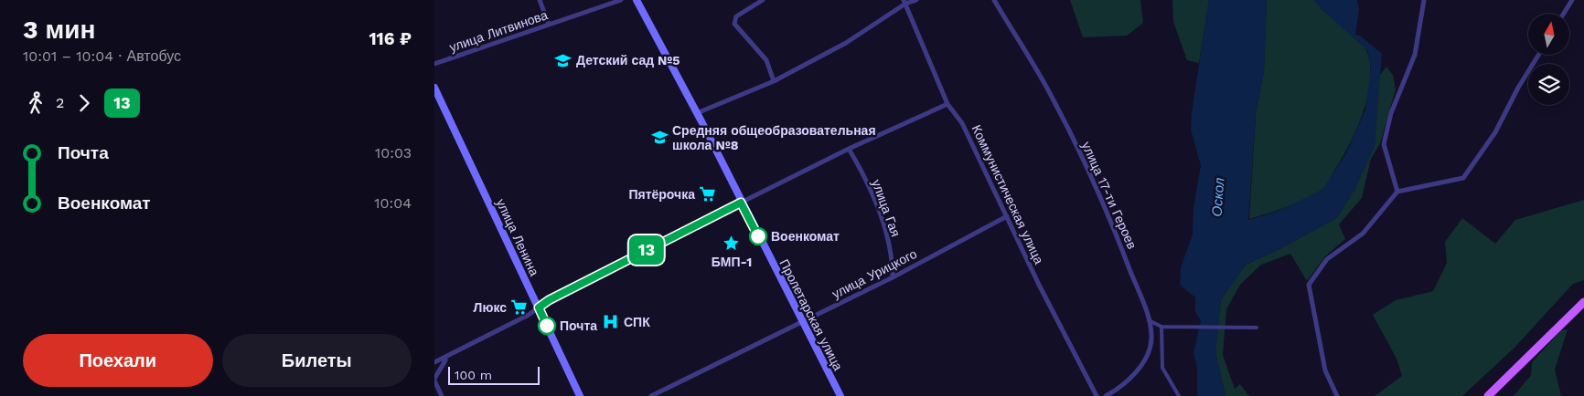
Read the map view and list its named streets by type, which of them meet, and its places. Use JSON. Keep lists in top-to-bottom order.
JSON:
{
  "streets": {
    "main road": ["улица Ленина", "Пролетарская улица"],
    "street": [
      "улица Литвинова",
      "Коммунистическая улица",
      "улица 17-ти Героев",
      "улица Гая",
      "улица Урицкого"
    ]
  },
  "crossings": [
    ["Коммунистическая улица", "улица Урицкого"],
    ["улица Гая", "улица Урицкого"],
    ["улица Урицкого", "Пролетарская улица"]
  ],
  "water": ["Оскол"],
  "places": {
    "school or university": ["Детский сад №5", "Средняя общеобразовательная школа №8"],
    "supermarket": ["Пятёрочка", "Люкс"],
    "other": ["Военкомат", "Почта"],
    "place": ["БМП-1"],
    "hospital": ["СПК"]
  },
  "lines": ["bus line 13"],
  "scale_bar": "100 m",
  "north": "top",
  "page": {
    "heading": ["3 мин", "10:01 – 10:04 · Автобус", "116 ₽"],
    "on_map": "13",
    "legs": ["2", "13"],
    "list": [
      {
        "name": "Почта",
        "value": "10:03"
      },
      {
        "name": "Военкомат",
        "value": "10:04"
      }
    ],
    "buttons": ["Поехали", "Билеты"],
    "scale": "100 m"
  }
}
